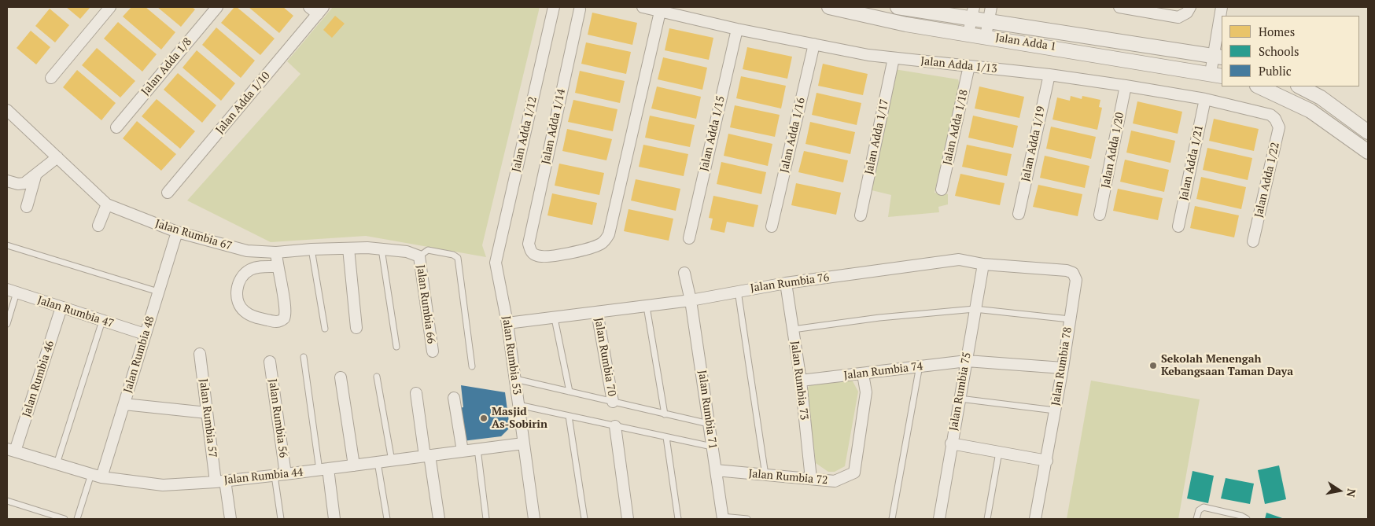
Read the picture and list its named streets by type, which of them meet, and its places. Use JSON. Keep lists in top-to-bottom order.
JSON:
{
  "streets": {
    "street": [
      "Jalan Adda 1",
      "Jalan Adda 1/13",
      "Jalan Adda 1/8",
      "Jalan Adda 1/10",
      "Jalan Adda 1/14",
      "Jalan Adda 1/18",
      "Jalan Adda 1/15",
      "Jalan Adda 1/12",
      "Jalan Adda 1/16",
      "Jalan Adda 1/17",
      "Jalan Adda 1/19",
      "Jalan Adda 1/20",
      "Jalan Adda 1/21",
      "Jalan Adda 1/22",
      "Jalan Rumbia 67",
      "Jalan Rumbia 76",
      "Jalan Rumbia 66",
      "Jalan Rumbia 47",
      "Jalan Rumbia 48",
      "Jalan Rumbia 53",
      "Jalan Rumbia 70",
      "Jalan Rumbia 78",
      "Jalan Rumbia 74",
      "Jalan Rumbia 46",
      "Jalan Rumbia 73",
      "Jalan Rumbia 75",
      "Jalan Rumbia 71",
      "Jalan Rumbia 57",
      "Jalan Rumbia 56",
      "Jalan Rumbia 44",
      "Jalan Rumbia 72"
    ]
  },
  "crossings": [
    ["Jalan Adda 1/13", "Jalan Adda 1/14"],
    ["Jalan Adda 1/13", "Jalan Adda 1/18"],
    ["Jalan Adda 1/13", "Jalan Adda 1/15"],
    ["Jalan Adda 1/13", "Jalan Adda 1/16"],
    ["Jalan Adda 1/13", "Jalan Adda 1/17"],
    ["Jalan Adda 1/13", "Jalan Adda 1/19"],
    ["Jalan Adda 1/13", "Jalan Adda 1/20"],
    ["Jalan Adda 1/13", "Jalan Adda 1/21"],
    ["Jalan Adda 1/13", "Jalan Adda 1/22"],
    ["Jalan Adda 1/12", "Jalan Rumbia 53"],
    ["Jalan Rumbia 67", "Jalan Rumbia 66"],
    ["Jalan Rumbia 67", "Jalan Rumbia 48"],
    ["Jalan Rumbia 76", "Jalan Rumbia 53"],
    ["Jalan Rumbia 76", "Jalan Rumbia 70"],
    ["Jalan Rumbia 76", "Jalan Rumbia 78"],
    ["Jalan Rumbia 76", "Jalan Rumbia 73"],
    ["Jalan Rumbia 76", "Jalan Rumbia 75"],
    ["Jalan Rumbia 76", "Jalan Rumbia 71"],
    ["Jalan Rumbia 47", "Jalan Rumbia 48"],
    ["Jalan Rumbia 47", "Jalan Rumbia 46"],
    ["Jalan Rumbia 48", "Jalan Rumbia 44"],
    ["Jalan Rumbia 53", "Jalan Rumbia 44"],
    ["Jalan Rumbia 78", "Jalan Rumbia 74"],
    ["Jalan Rumbia 74", "Jalan Rumbia 73"],
    ["Jalan Rumbia 74", "Jalan Rumbia 75"],
    ["Jalan Rumbia 74", "Jalan Rumbia 72"],
    ["Jalan Rumbia 46", "Jalan Rumbia 44"],
    ["Jalan Rumbia 73", "Jalan Rumbia 72"],
    ["Jalan Rumbia 71", "Jalan Rumbia 72"],
    ["Jalan Rumbia 57", "Jalan Rumbia 44"],
    ["Jalan Rumbia 56", "Jalan Rumbia 44"]
  ],
  "places": ["Sekolah Menengah Kebangsaan Taman Daya", "Masjid As-Sobirin"],
  "legend": ["Homes", "Schools", "Public"],
  "north": "right"
}
